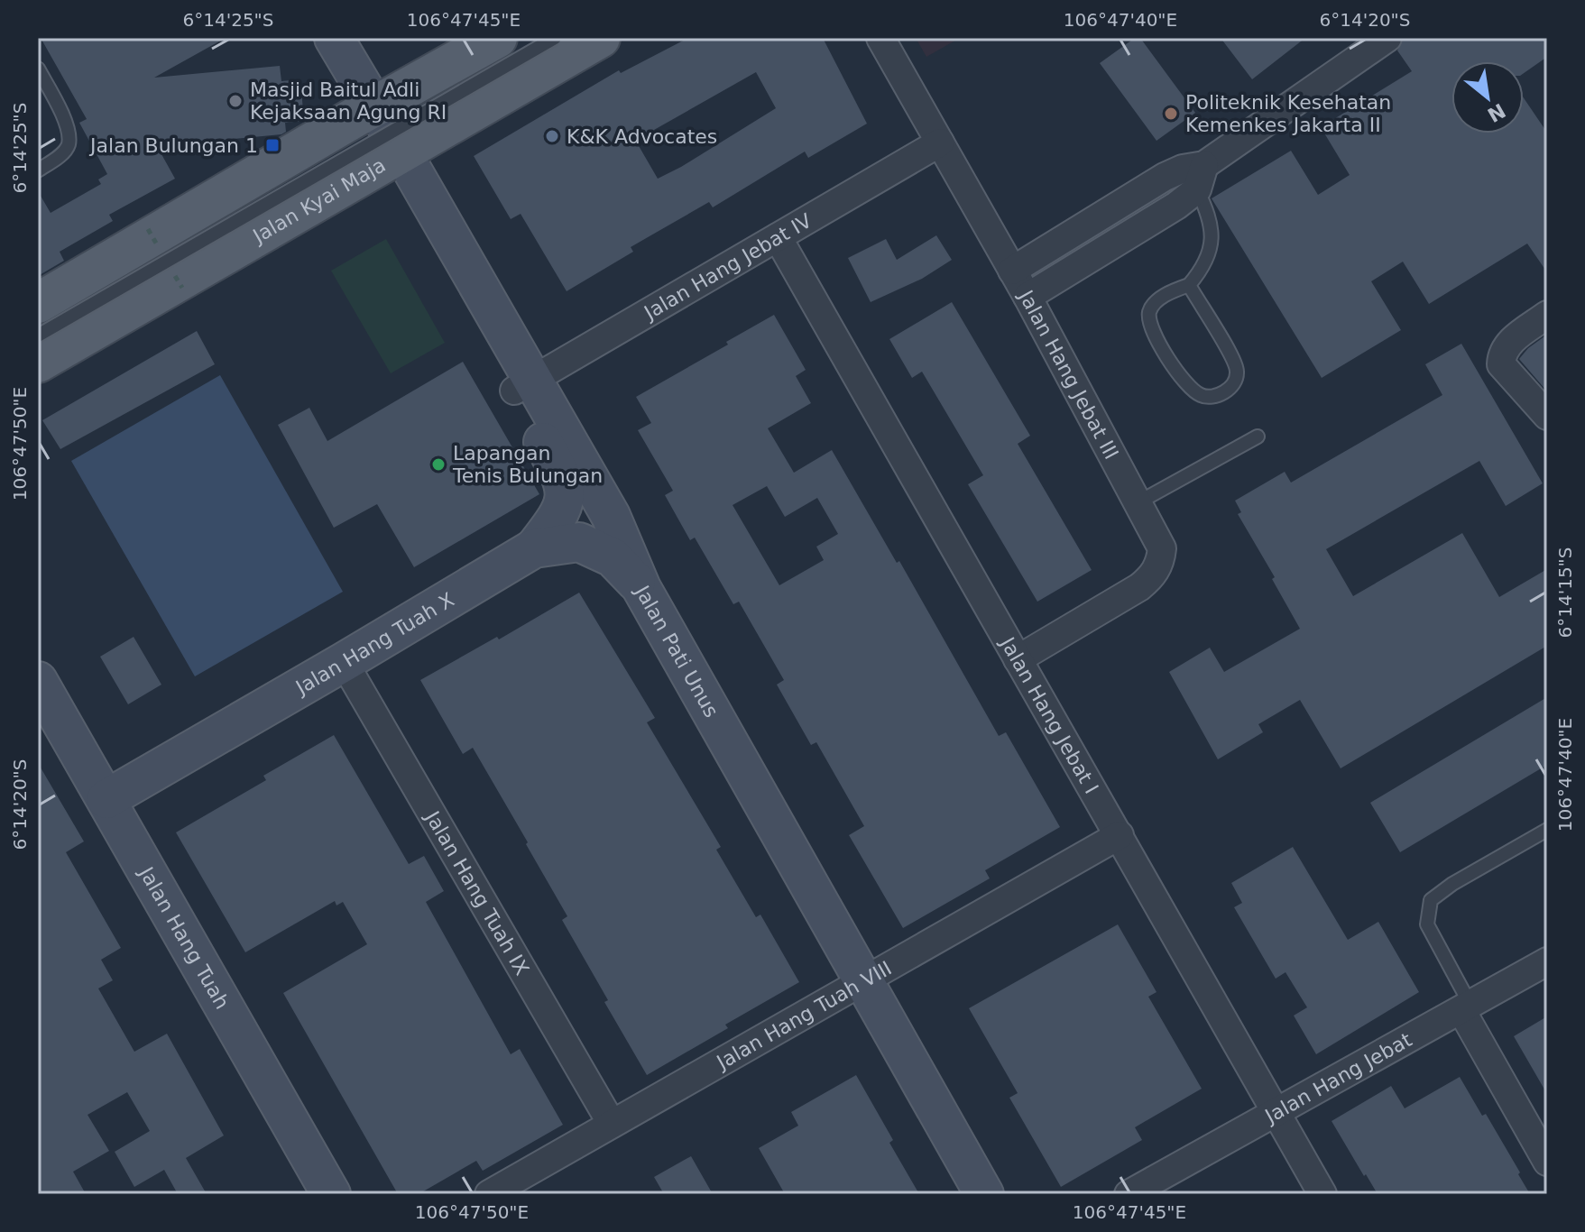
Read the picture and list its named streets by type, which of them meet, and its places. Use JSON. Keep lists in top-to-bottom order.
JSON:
{
  "streets": {
    "main road": ["Jalan Kyai Maja"],
    "street": [
      "Jalan Hang Jebat IV",
      "Jalan Hang Jebat III",
      "Jalan Hang Tuah X",
      "Jalan Pati Unus",
      "Jalan Hang Jebat I",
      "Jalan Hang Tuah IX",
      "Jalan Hang Tuah",
      "Jalan Hang Tuah VIII",
      "Jalan Hang Jebat"
    ]
  },
  "crossings": [
    ["Jalan Kyai Maja", "Jalan Pati Unus"],
    ["Jalan Hang Jebat IV", "Jalan Hang Jebat III"],
    ["Jalan Hang Jebat IV", "Jalan Pati Unus"],
    ["Jalan Hang Jebat IV", "Jalan Hang Jebat I"],
    ["Jalan Hang Jebat III", "Jalan Hang Jebat I"],
    ["Jalan Hang Tuah X", "Jalan Pati Unus"],
    ["Jalan Hang Tuah X", "Jalan Hang Tuah IX"],
    ["Jalan Hang Tuah X", "Jalan Hang Tuah"],
    ["Jalan Pati Unus", "Jalan Hang Tuah VIII"],
    ["Jalan Hang Jebat I", "Jalan Hang Tuah VIII"],
    ["Jalan Hang Jebat I", "Jalan Hang Jebat"],
    ["Jalan Hang Tuah IX", "Jalan Hang Tuah VIII"]
  ],
  "places": {
    "other": [
      "Masjid Baitul Adli Kejaksaan Agung RI",
      "Politeknik Kesehatan Kemenkes Jakarta II",
      "K&K Advocates",
      "Lapangan Tenis Bulungan"
    ],
    "transit": ["Jalan Bulungan 1"]
  },
  "north": "bottom right",
  "coordinates": [
    "6°14'25\"S",
    "106°47'45\"E",
    "106°47'40\"E",
    "6°14'20\"S",
    "106°47'50\"E",
    "6°14'15\"S"
  ]
}
